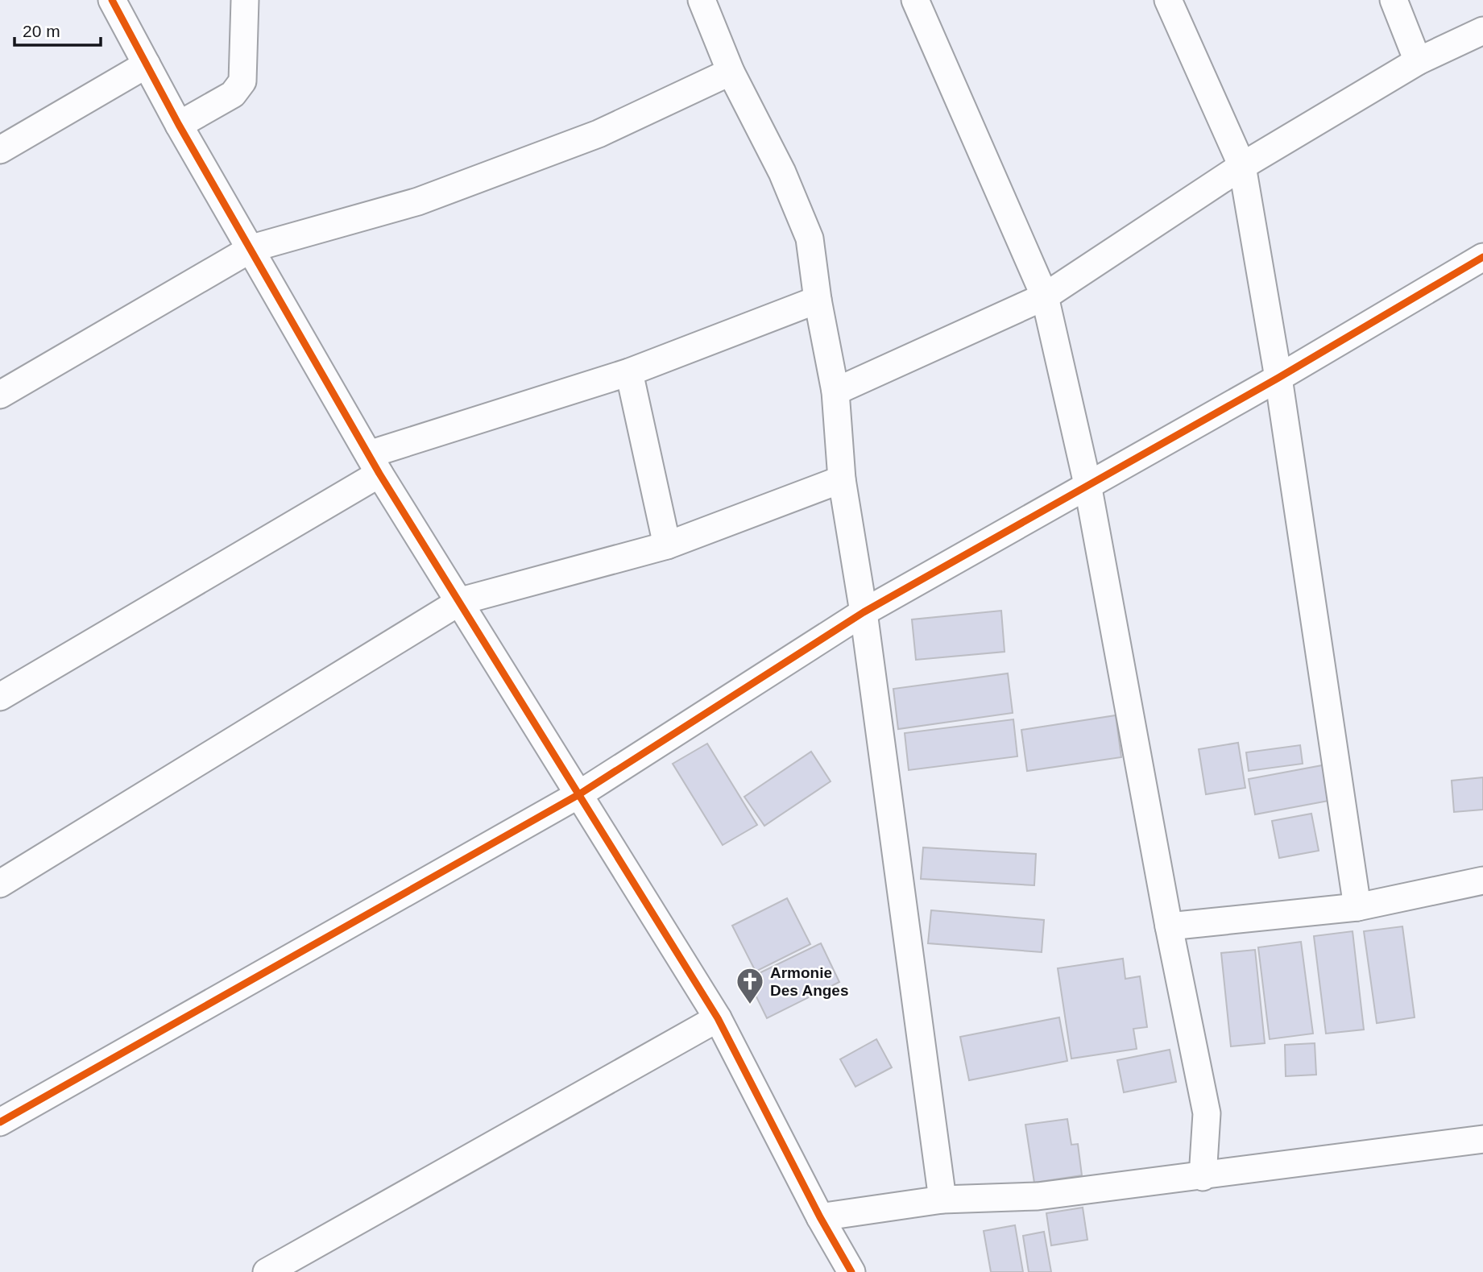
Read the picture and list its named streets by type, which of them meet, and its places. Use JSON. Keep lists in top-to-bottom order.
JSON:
{
  "places": {
    "church": ["Armonie Des Anges"]
  },
  "scale_bar": "20 m"
}
